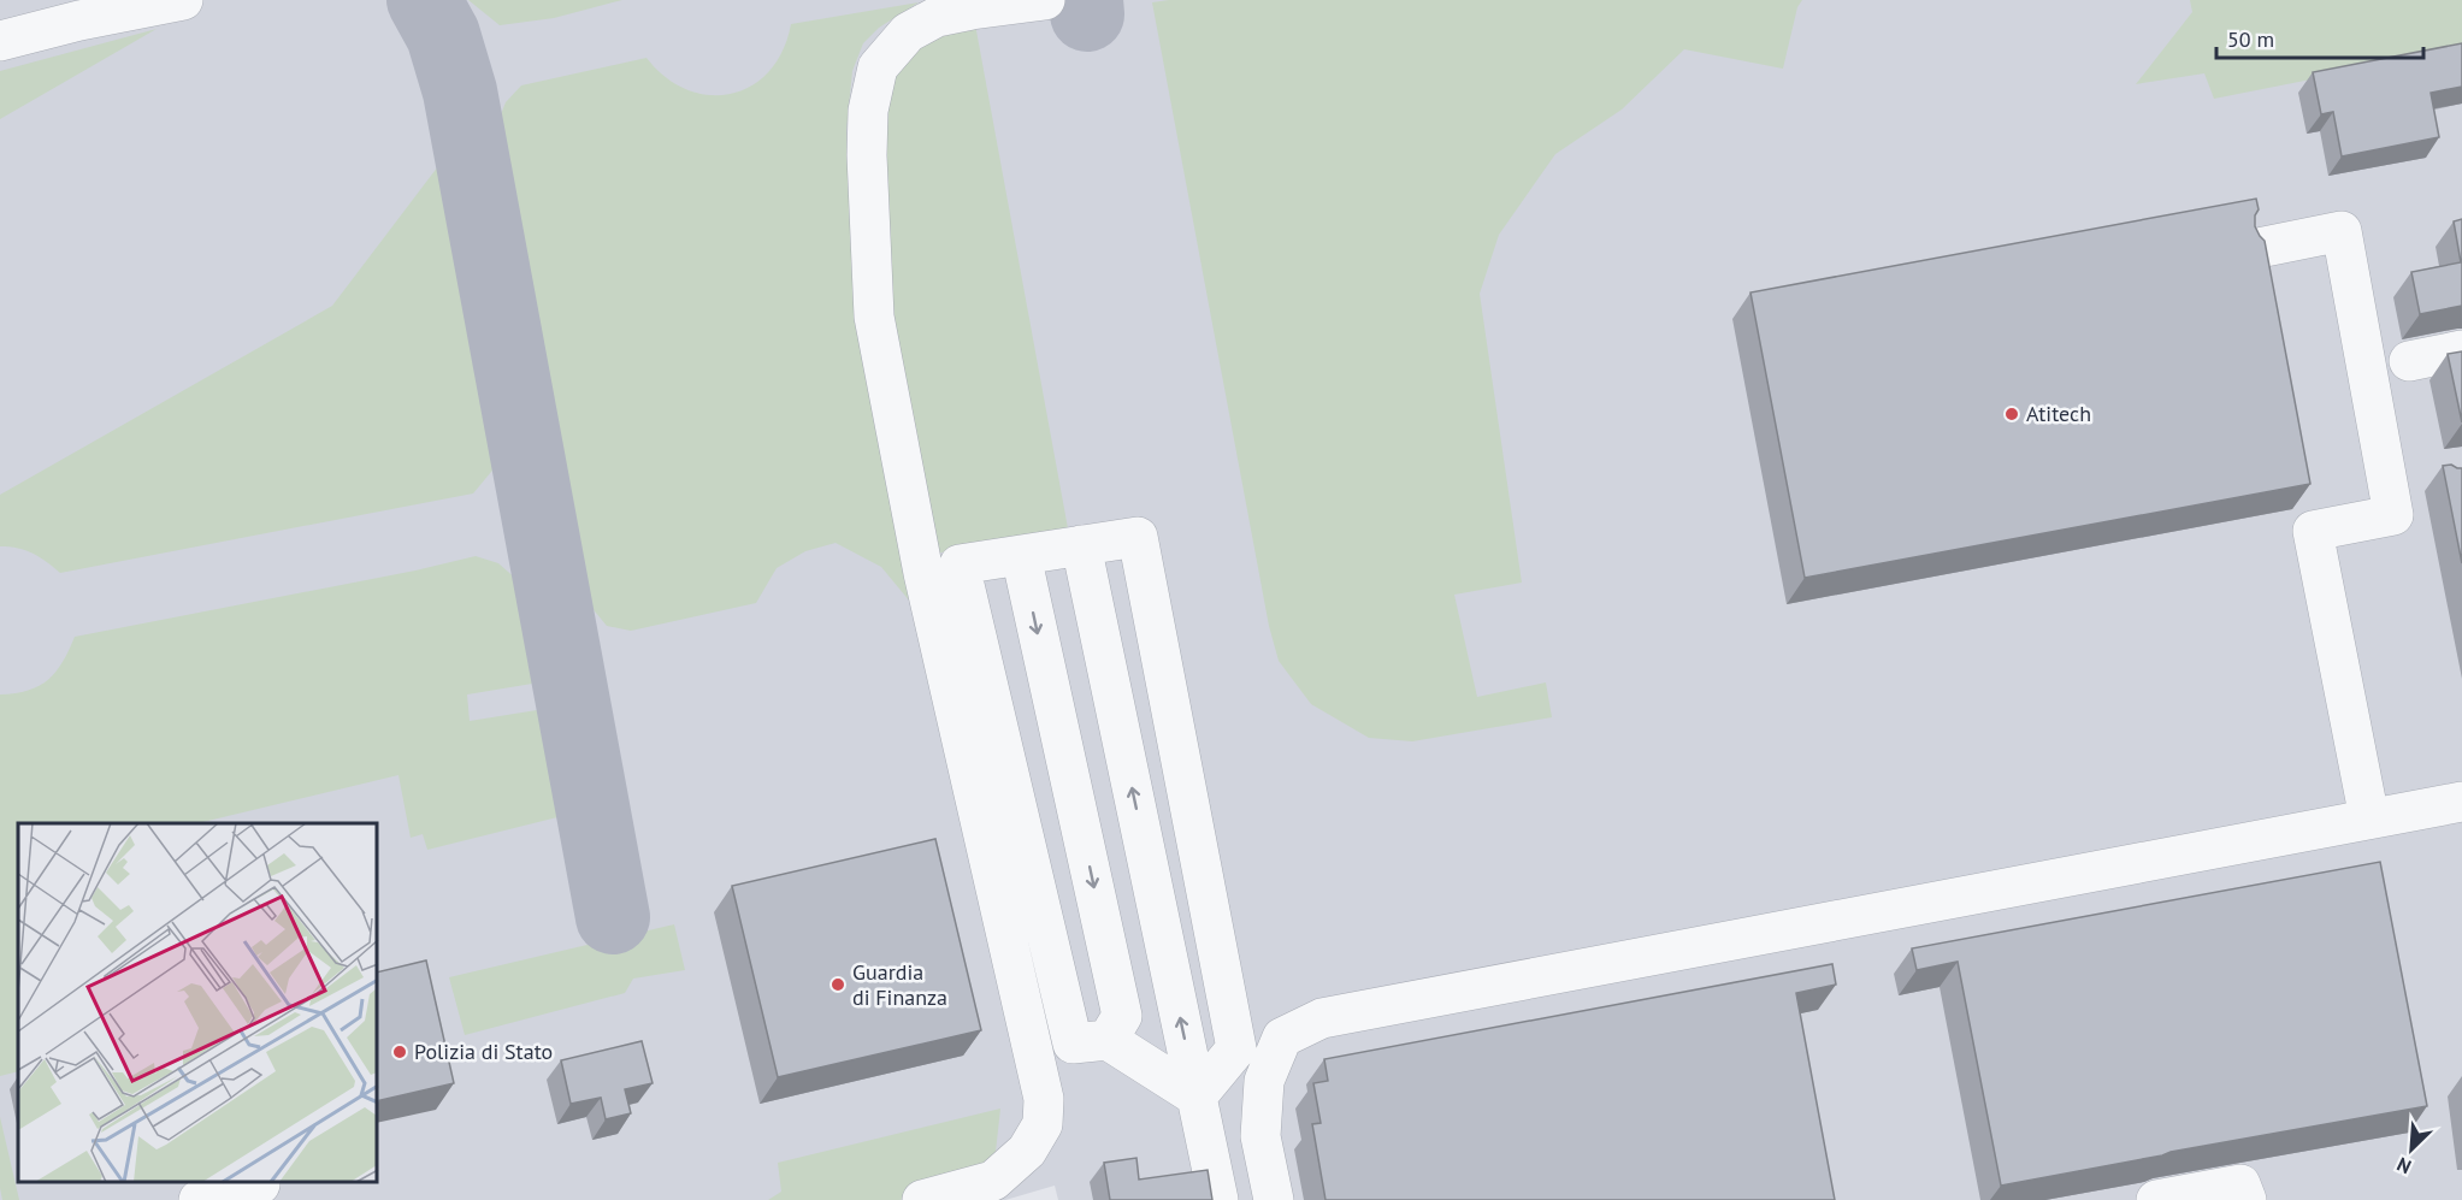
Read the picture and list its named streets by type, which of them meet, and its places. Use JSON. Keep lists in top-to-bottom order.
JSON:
{
  "places": ["Atitech", "Guardia di Finanza", "Polizia di Stato"],
  "scale_bar": "50 m",
  "north": "bottom left"
}
